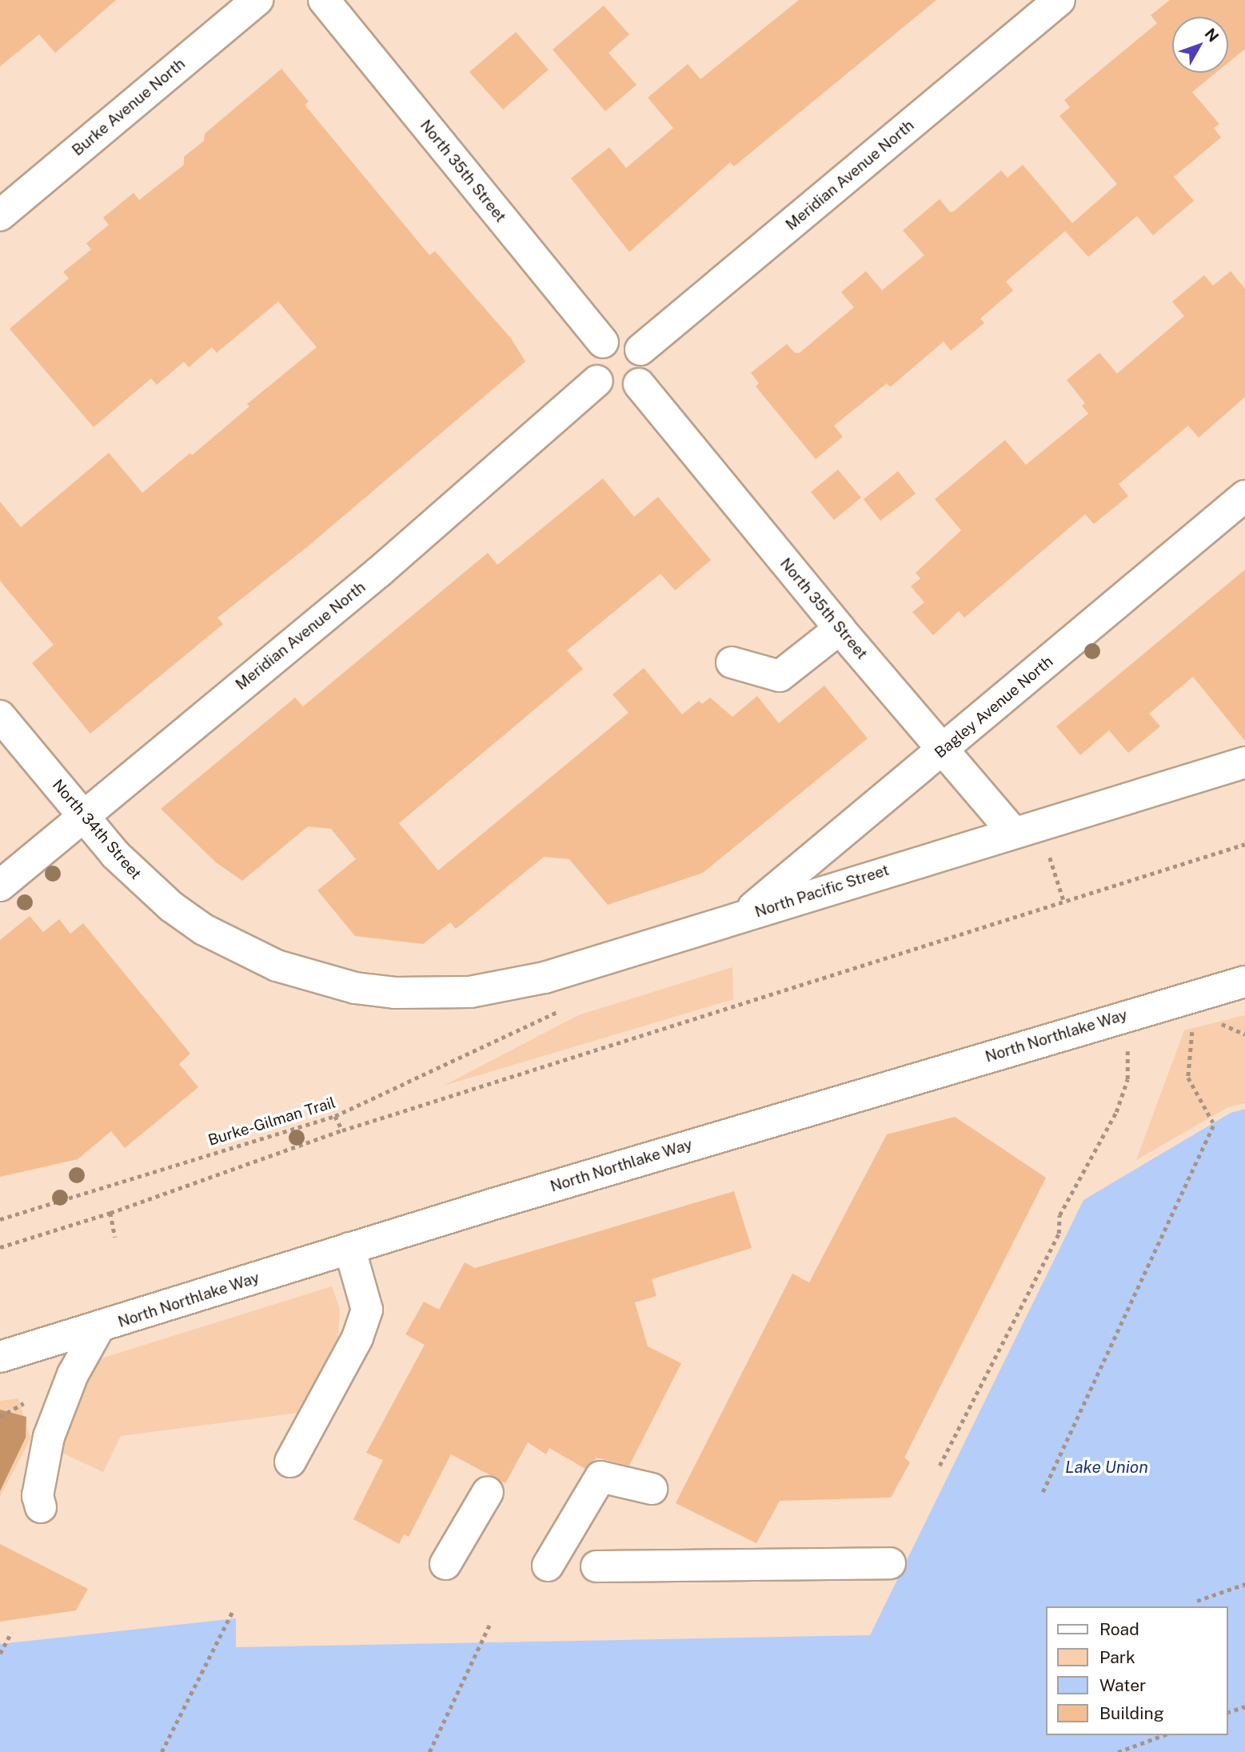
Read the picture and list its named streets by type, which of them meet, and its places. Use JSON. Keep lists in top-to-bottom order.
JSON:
{
  "streets": {
    "street": [
      "Burke Avenue North",
      "North 35th Street",
      "Meridian Avenue North",
      "Bagley Avenue North",
      "North 34th Street",
      "North Pacific Street",
      "North Northlake Way"
    ],
    "path": ["Burke-Gilman Trail"]
  },
  "crossings": [
    ["North 35th Street", "Meridian Avenue North"],
    ["North 35th Street", "Bagley Avenue North"],
    ["North 35th Street", "North Pacific Street"],
    ["Meridian Avenue North", "North 34th Street"],
    ["Bagley Avenue North", "North Pacific Street"],
    ["North 34th Street", "North Pacific Street"]
  ],
  "water": ["Lake Union"],
  "legend": [
    "Road",
    "Park",
    "Water",
    "Building"
  ],
  "north": "top right"
}
